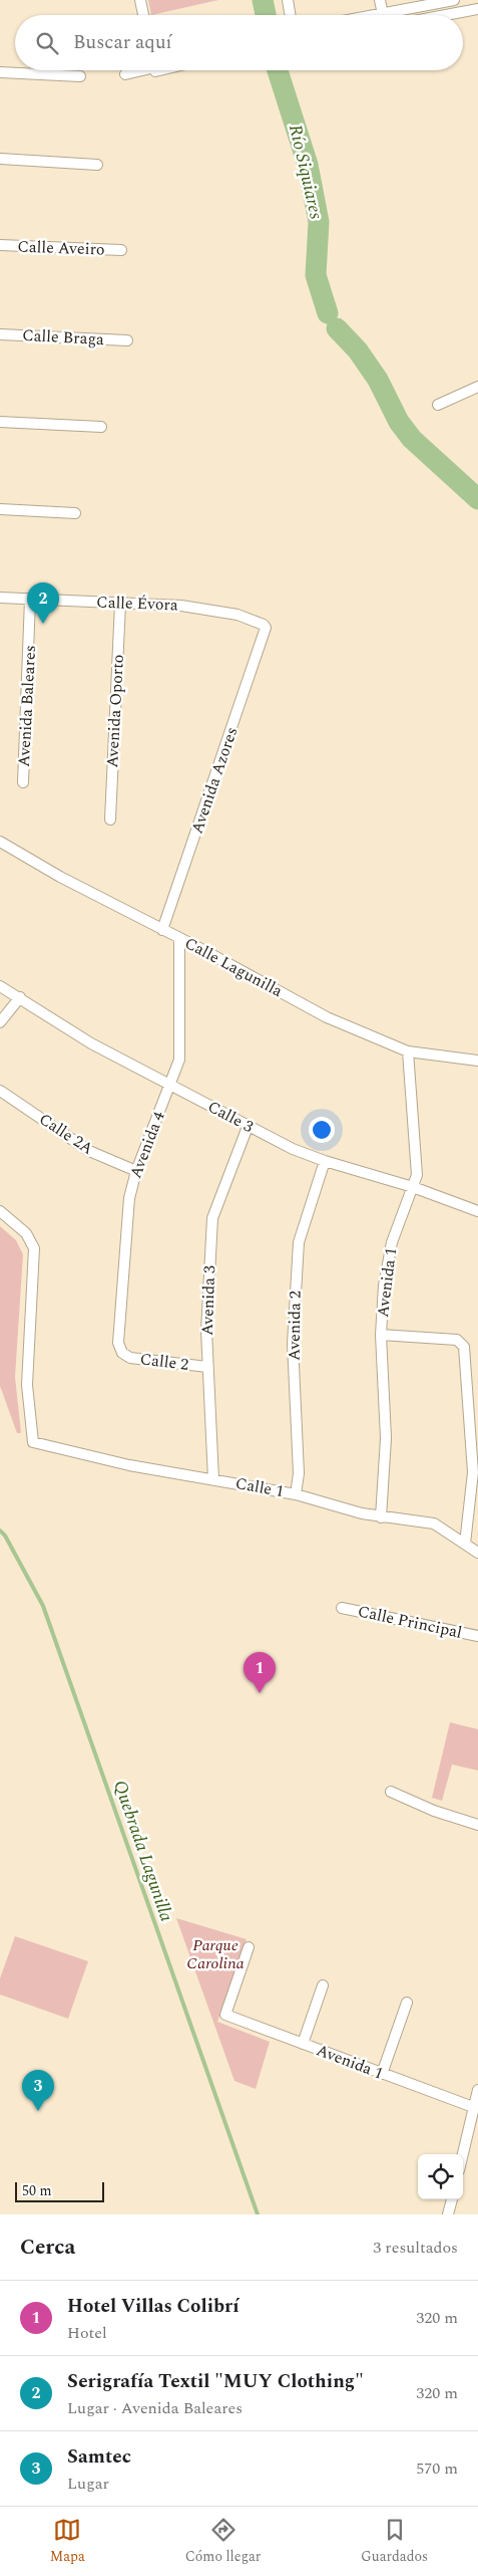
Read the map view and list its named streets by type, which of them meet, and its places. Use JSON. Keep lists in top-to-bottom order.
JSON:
{
  "streets": {
    "street": [
      "Calle Aveiro",
      "Calle Braga",
      "Calle Évora",
      "Avenida Baleares",
      "Avenida Oporto",
      "Avenida Azores",
      "Calle Lagunilla",
      "Calle 3",
      "Calle 2A",
      "Avenida 4",
      "Avenida 1",
      "Avenida 3",
      "Avenida 2",
      "Calle 2",
      "Calle 1",
      "Calle Principal"
    ]
  },
  "crossings": [
    ["Calle Évora", "Avenida Baleares"],
    ["Calle Évora", "Avenida Oporto"],
    ["Calle Évora", "Avenida Azores"],
    ["Avenida Azores", "Calle Lagunilla"],
    ["Calle Lagunilla", "Avenida 4"],
    ["Calle Lagunilla", "Avenida 1"],
    ["Calle 3", "Avenida 4"],
    ["Calle 3", "Avenida 1"],
    ["Calle 3", "Avenida 3"],
    ["Calle 3", "Avenida 2"],
    ["Calle 2A", "Avenida 4"],
    ["Avenida 4", "Calle 2"],
    ["Avenida 1", "Calle 1"],
    ["Avenida 3", "Calle 2"],
    ["Avenida 3", "Calle 1"],
    ["Avenida 2", "Calle 1"]
  ],
  "water": ["Río Siquiares", "Quebrada Lagunilla"],
  "parks": ["Parque Carolina"],
  "scale_bar": "50 m",
  "page": {
    "search": "Buscar aquí",
    "pins": ["2", "1", "3"],
    "scale": "50 m",
    "heading": ["Cerca", "3 resultados"],
    "list": [
      {
        "mark": "1",
        "name": "Hotel Villas Colibrí",
        "note": "Hotel",
        "value": "320 m"
      },
      {
        "mark": "2",
        "name": "Serigrafía Textil \"MUY Clothing\"",
        "note": "Lugar · Avenida Baleares",
        "value": "320 m"
      },
      {
        "mark": "3",
        "name": "Samtec",
        "note": "Lugar",
        "value": "570 m"
      }
    ],
    "nav": ["Mapa", "Cómo llegar", "Guardados"]
  }
}
